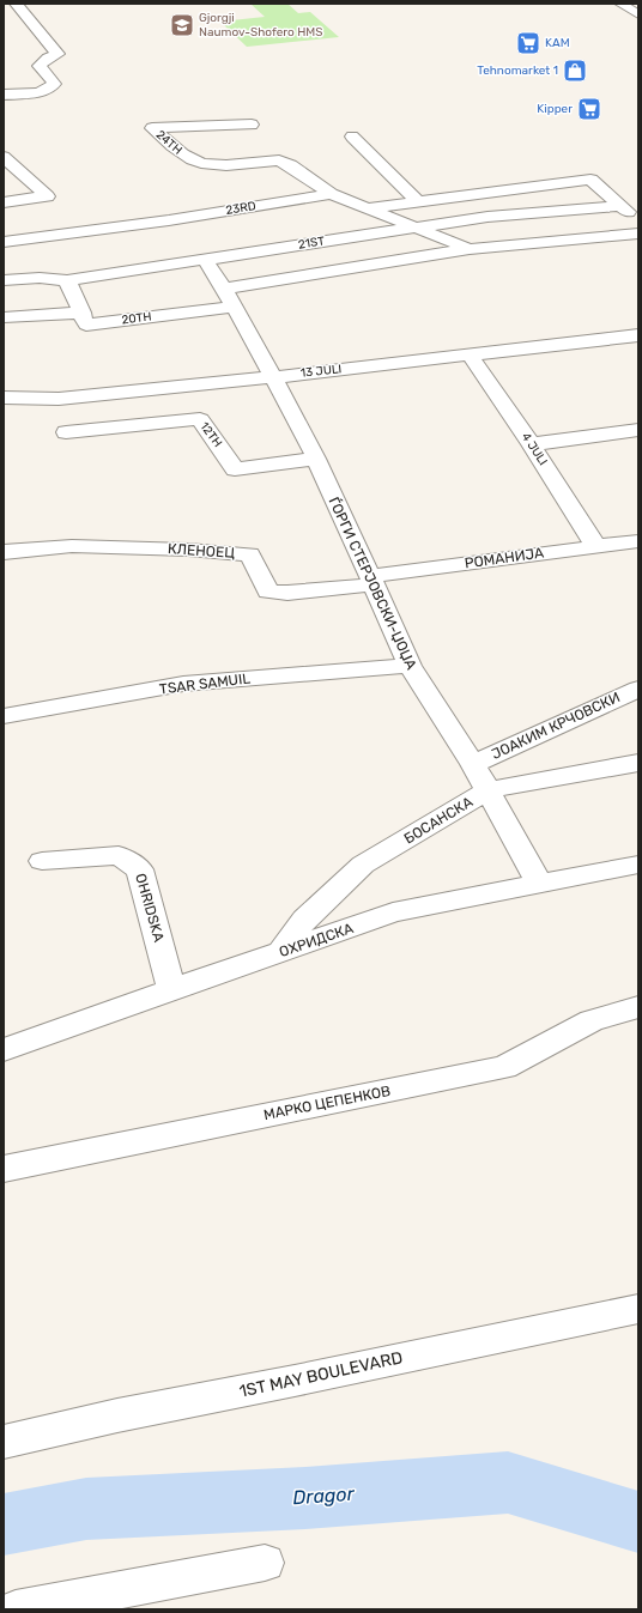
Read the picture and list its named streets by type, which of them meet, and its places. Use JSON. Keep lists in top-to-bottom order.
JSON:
{
  "streets": {
    "street": [
      "24TH",
      "23RD",
      "21ST",
      "20TH",
      "13 JULI",
      "12TH",
      "4 JULI",
      "КЛЕНОЕЦ",
      "РОМАНИЈА",
      "ЃОРГИ СТЕРЈОВСКИ-ЏОЏА",
      "TSAR SAMUIL",
      "ЈОАКИМ КРЧОВСКИ",
      "БОСАНСКА",
      "OHRIDSKA",
      "ОХРИДСКА",
      "МАРКО ЦЕПЕНКОВ",
      "1ST MAY BOULEVARD"
    ]
  },
  "crossings": [
    ["24TH", "23RD"],
    ["23RD", "21ST"],
    ["21ST", "ЃОРГИ СТЕРЈОВСКИ-ЏОЏА"],
    ["20TH", "ЃОРГИ СТЕРЈОВСКИ-ЏОЏА"],
    ["13 JULI", "4 JULI"],
    ["13 JULI", "ЃОРГИ СТЕРЈОВСКИ-ЏОЏА"],
    ["12TH", "ЃОРГИ СТЕРЈОВСКИ-ЏОЏА"],
    ["4 JULI", "РОМАНИЈА"],
    ["КЛЕНОЕЦ", "РОМАНИЈА"],
    ["КЛЕНОЕЦ", "ЃОРГИ СТЕРЈОВСКИ-ЏОЏА"],
    ["РОМАНИЈА", "ЃОРГИ СТЕРЈОВСКИ-ЏОЏА"],
    ["ЃОРГИ СТЕРЈОВСКИ-ЏОЏА", "TSAR SAMUIL"],
    ["ЃОРГИ СТЕРЈОВСКИ-ЏОЏА", "ЈОАКИМ КРЧОВСКИ"],
    ["ЃОРГИ СТЕРЈОВСКИ-ЏОЏА", "БОСАНСКА"],
    ["ЃОРГИ СТЕРЈОВСКИ-ЏОЏА", "ОХРИДСКА"],
    ["БОСАНСКА", "ОХРИДСКА"],
    ["OHRIDSKA", "ОХРИДСКА"]
  ],
  "water": ["Dragor"],
  "places": {
    "school or university": ["Gjorgji Naumov-Shofero HMS"],
    "supermarket": ["KAM", "Kipper"],
    "shop": ["Tehnomarket 1"]
  }
}
